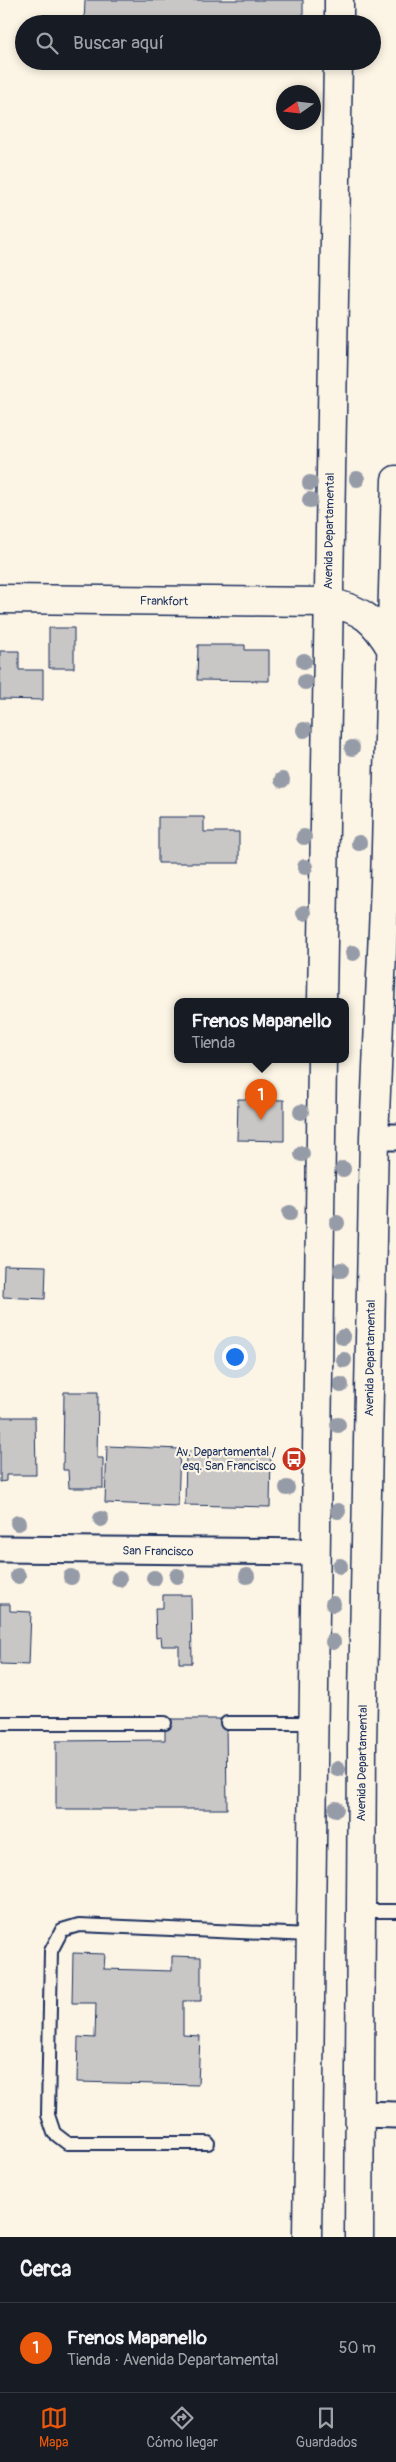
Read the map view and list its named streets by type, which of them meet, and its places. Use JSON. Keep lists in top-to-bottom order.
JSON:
{
  "streets": {
    "main road": ["Avenida Departamental", "Frankfort"],
    "street": ["San Francisco"]
  },
  "crossings": [
    ["Avenida Departamental", "Frankfort"]
  ],
  "places": {
    "bus stop": ["Av. Departamental / esq. San Francisco"]
  },
  "north": "left",
  "page": {
    "search": "Buscar aquí",
    "popup": ["Frenos Mapanello", "Tienda"],
    "pins": "1",
    "heading": "Cerca",
    "list": [
      {
        "mark": "1",
        "name": "Frenos Mapanello",
        "note": "Tienda · Avenida Departamental",
        "value": "50 m"
      }
    ],
    "nav": ["Mapa", "Cómo llegar", "Guardados"]
  }
}
